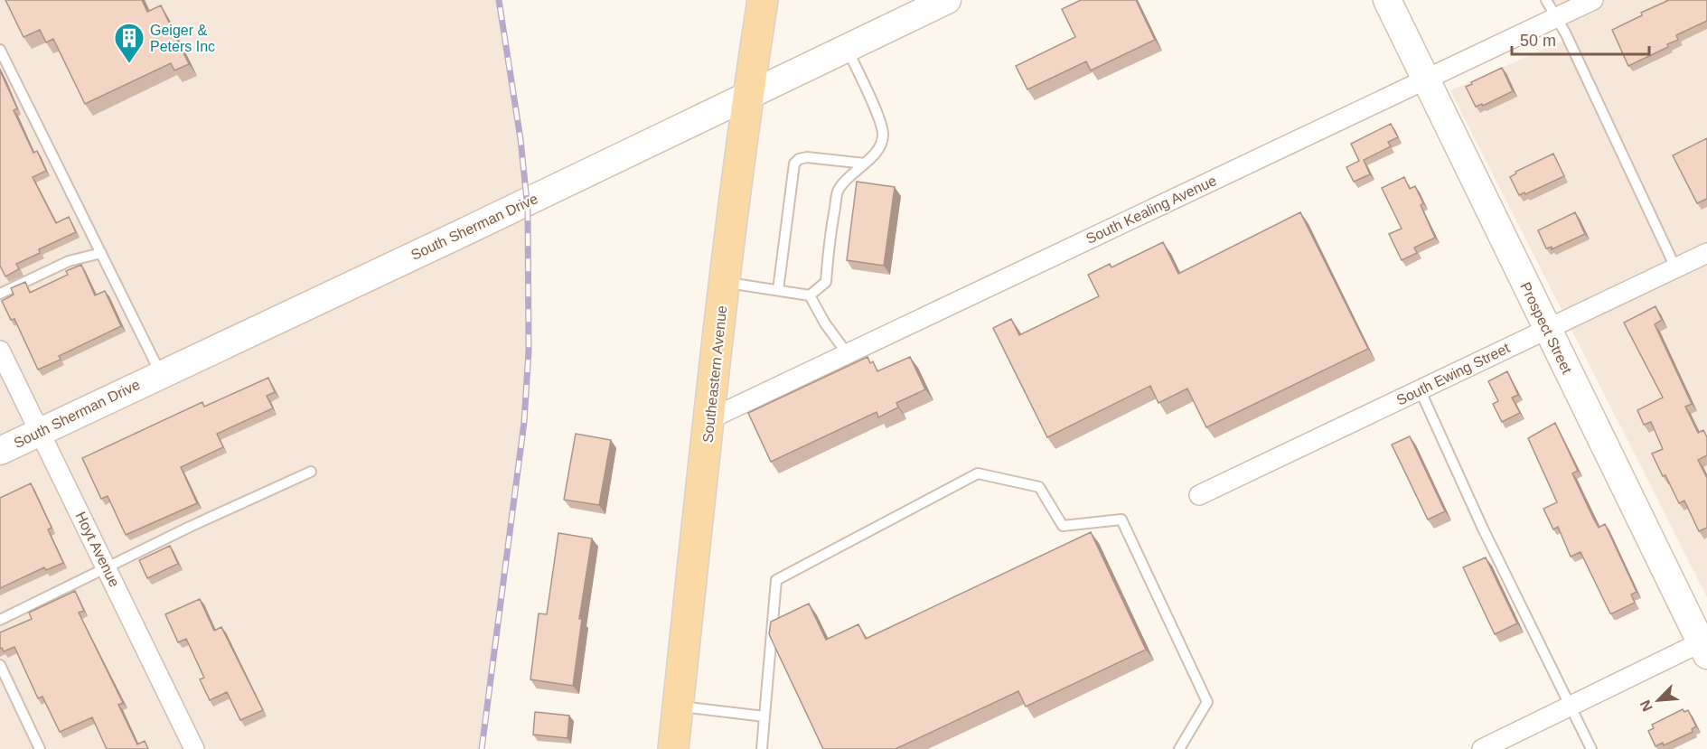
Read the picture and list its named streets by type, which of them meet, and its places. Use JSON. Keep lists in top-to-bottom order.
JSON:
{
  "streets": {
    "main road": ["South Sherman Drive", "Prospect Street", "Southeastern Avenue"],
    "street": ["South Kealing Avenue", "South Ewing Street", "Hoyt Avenue"]
  },
  "crossings": [
    ["South Kealing Avenue", "Prospect Street"],
    ["South Kealing Avenue", "Southeastern Avenue"],
    ["South Sherman Drive", "Southeastern Avenue"],
    ["South Sherman Drive", "Hoyt Avenue"],
    ["Prospect Street", "South Ewing Street"]
  ],
  "places": {
    "building": ["Geiger & Peters Inc"]
  },
  "scale_bar": "50 m",
  "north": "bottom left"
}
